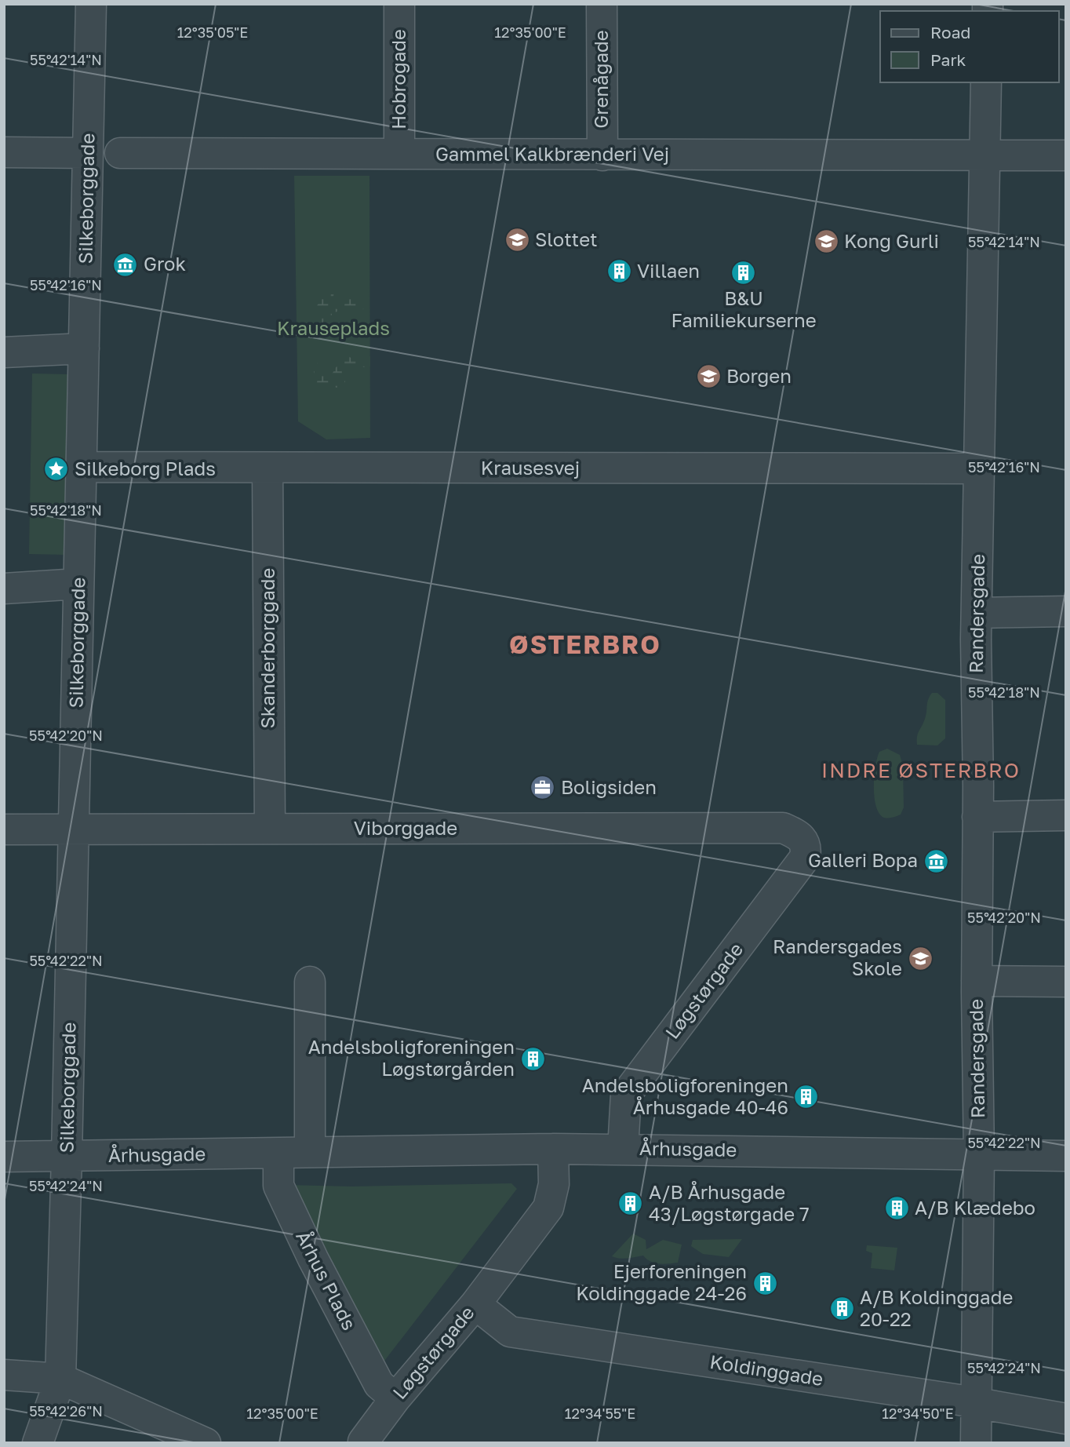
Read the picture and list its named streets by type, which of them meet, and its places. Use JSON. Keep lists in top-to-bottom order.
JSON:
{
  "streets": {
    "street": [
      "Hobrogade",
      "Grenågade",
      "Gammel Kalkbrænderi Vej",
      "Silkeborggade",
      "Krausesvej",
      "Randersgade",
      "Skanderborggade",
      "Viborggade",
      "Løgstørgade",
      "Århusgade",
      "Århus Plads",
      "Koldinggade"
    ]
  },
  "crossings": [
    ["Hobrogade", "Gammel Kalkbrænderi Vej"],
    ["Grenågade", "Gammel Kalkbrænderi Vej"],
    ["Gammel Kalkbrænderi Vej", "Randersgade"],
    ["Silkeborggade", "Krausesvej"],
    ["Silkeborggade", "Viborggade"],
    ["Silkeborggade", "Århusgade"],
    ["Krausesvej", "Randersgade"],
    ["Krausesvej", "Skanderborggade"],
    ["Randersgade", "Århusgade"],
    ["Randersgade", "Koldinggade"],
    ["Skanderborggade", "Viborggade"],
    ["Viborggade", "Løgstørgade"],
    ["Løgstørgade", "Århusgade"],
    ["Løgstørgade", "Århus Plads"],
    ["Løgstørgade", "Koldinggade"],
    ["Århusgade", "Århus Plads"]
  ],
  "districts": ["ØSTERBRO", "INDRE ØSTERBRO"],
  "parks": ["Krauseplads"],
  "places": {
    "school or university": [
      "Slottet",
      "Kong Gurli",
      "Borgen",
      "Randersgades Skole"
    ],
    "museum": ["Grok", "Galleri Bopa"],
    "building": [
      "Villaen",
      "B&U Familiekurserne",
      "Andelsboligforeningen Løgstørgården",
      "Andelsboligforeningen Århusgade 40-46",
      "A/B Århusgade 43/Løgstørgade 7",
      "A/B Klædebo",
      "Ejerforeningen Koldinggade 24-26",
      "A/B Koldinggade 20-22"
    ],
    "place": ["Silkeborg Plads"],
    "office": ["Boligsiden"]
  },
  "legend": ["Road", "Park"],
  "coordinates": [
    "12°35'05\"E",
    "12°35'00\"E",
    "55°42'14\"N",
    "55°42'16\"N",
    "55°42'18\"N",
    "55°42'20\"N",
    "55°42'22\"N",
    "55°42'24\"N",
    "55°42'26\"N",
    "12°34'55\"E",
    "12°34'50\"E"
  ]
}
